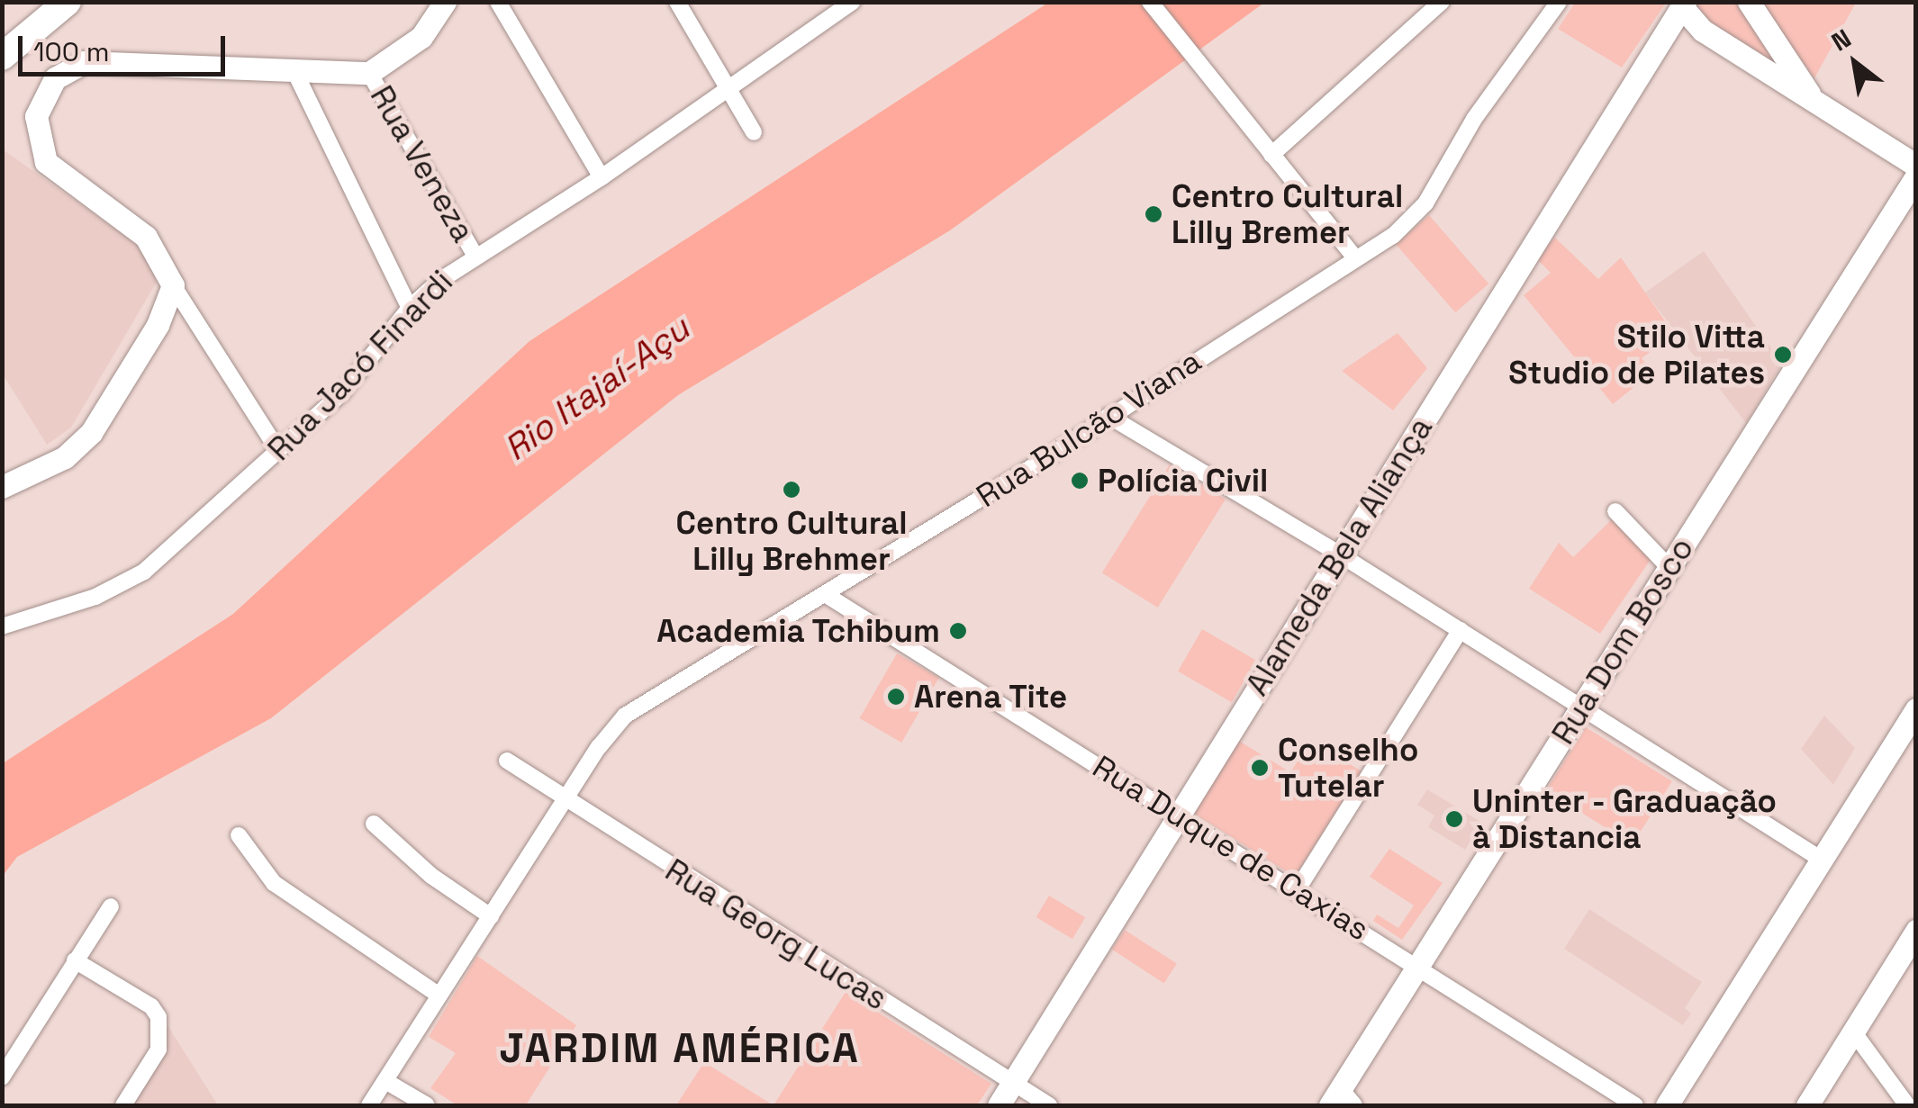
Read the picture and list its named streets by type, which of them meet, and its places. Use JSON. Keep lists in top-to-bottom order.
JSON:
{
  "streets": {
    "street": [
      "Rua Veneza",
      "Rua Jacó Finardi",
      "Rua Bulcão Viana",
      "Alameda Bela Aliança",
      "Rua Dom Bosco",
      "Rua Duque de Caxias",
      "Rua Georg Lucas"
    ]
  },
  "crossings": [
    ["Rua Veneza", "Rua Jacó Finardi"],
    ["Rua Bulcão Viana", "Rua Duque de Caxias"],
    ["Rua Bulcão Viana", "Rua Georg Lucas"],
    ["Alameda Bela Aliança", "Rua Duque de Caxias"],
    ["Alameda Bela Aliança", "Rua Georg Lucas"],
    ["Rua Dom Bosco", "Rua Duque de Caxias"]
  ],
  "districts": ["JARDIM AMÉRICA"],
  "water": ["Rio Itajaí-Açu"],
  "places": [
    "Centro Cultural Lilly Bremer",
    "Stilo Vitta Studio de Pilates",
    "Polícia Civil",
    "Centro Cultural Lilly Brehmer",
    "Academia Tchibum",
    "Arena Tite",
    "Conselho Tutelar",
    "Uninter - Graduação à Distancia"
  ],
  "scale_bar": "100 m",
  "north": "top left"
}
